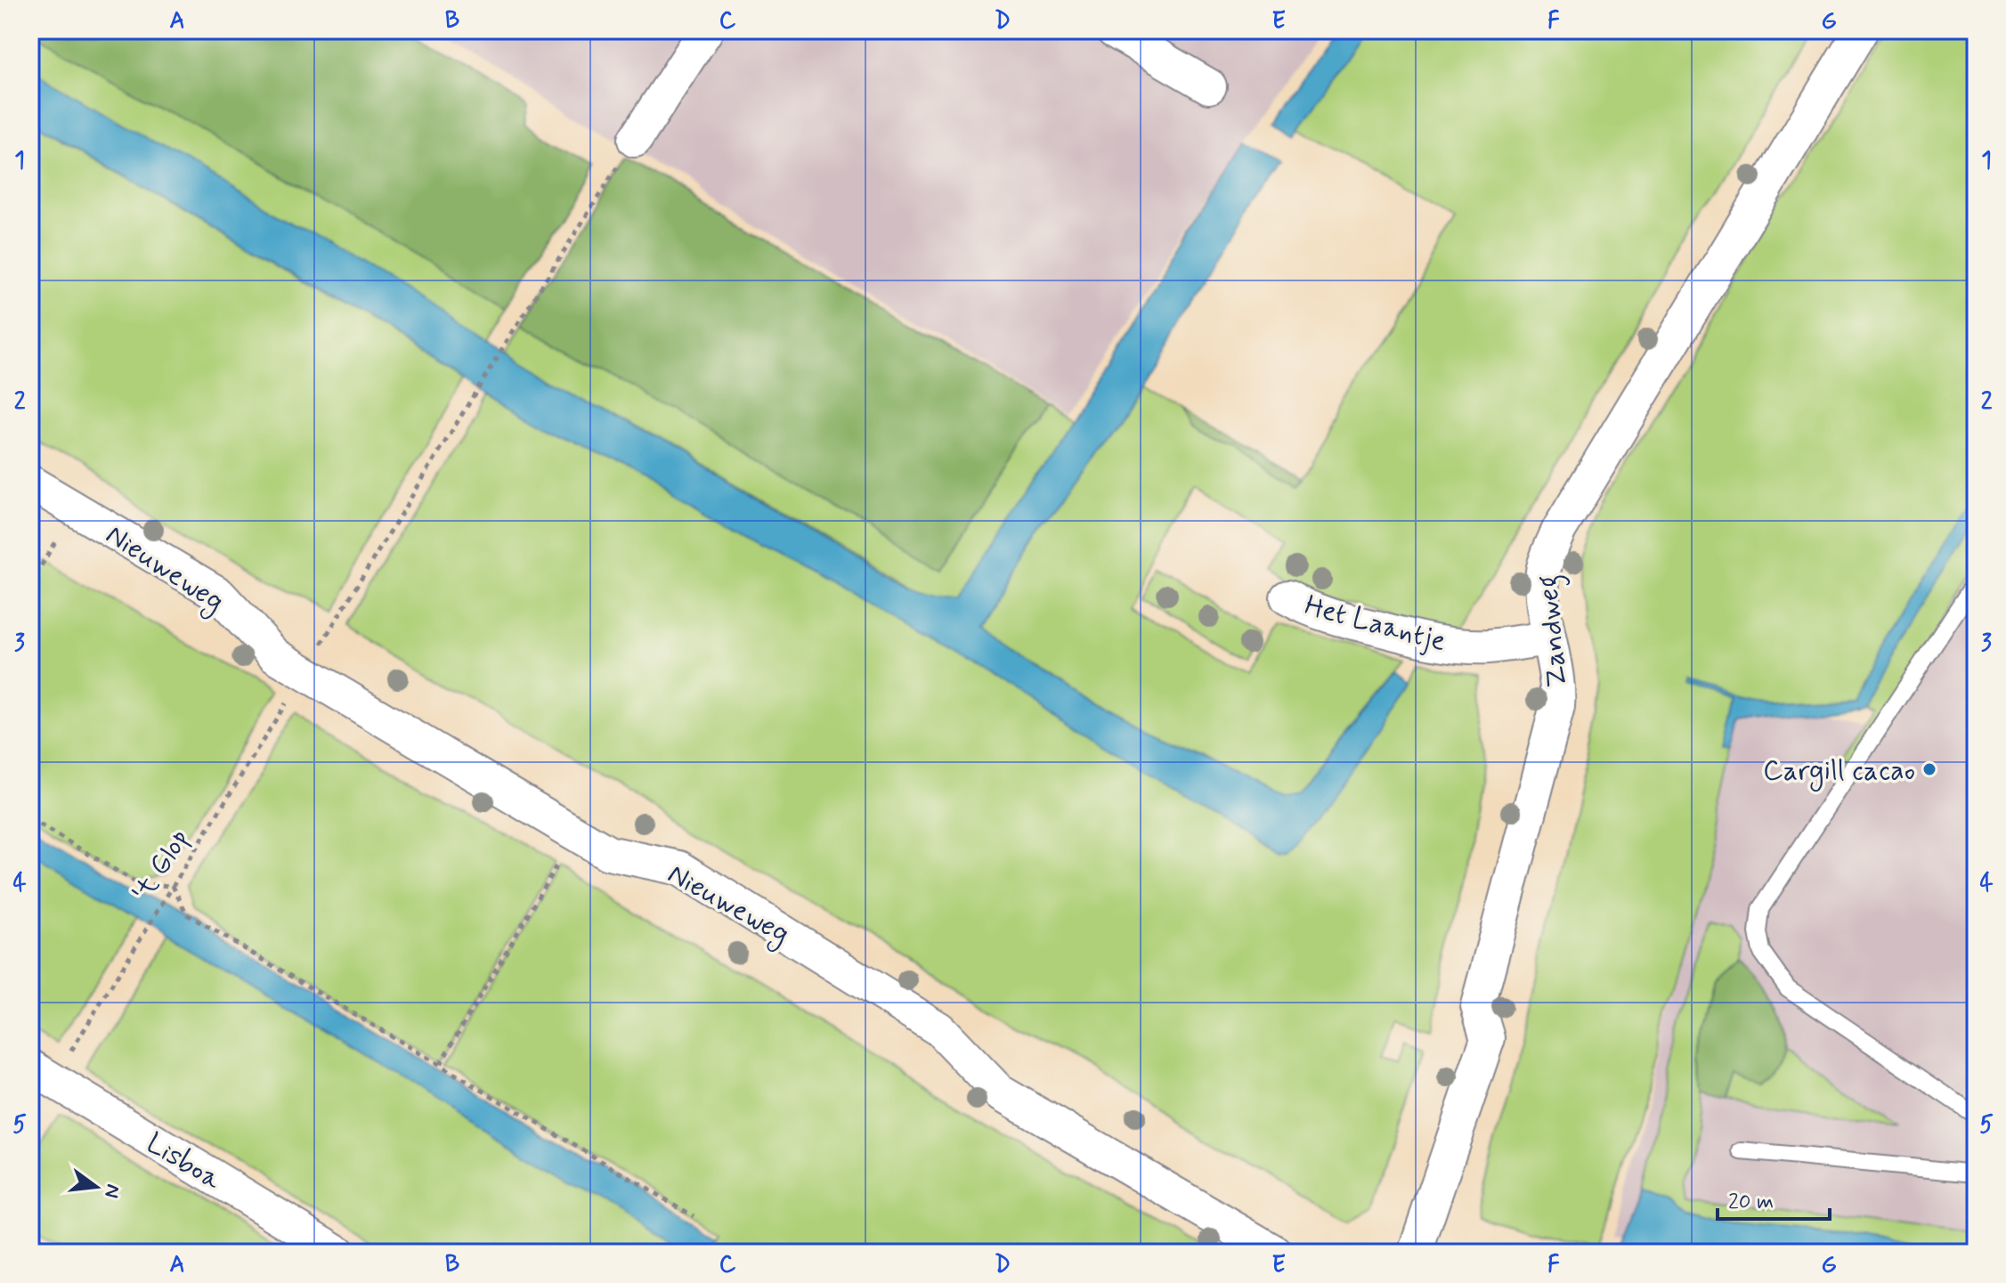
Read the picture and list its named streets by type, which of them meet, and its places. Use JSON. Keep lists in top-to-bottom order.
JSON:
{
  "streets": {
    "street": [
      "Nieuweweg",
      "Het Laantje",
      "Zandweg",
      "Lisboa"
    ],
    "path": ["'t Glop"]
  },
  "crossings": [
    ["Nieuweweg", "'t Glop"],
    ["Het Laantje", "Zandweg"],
    ["'t Glop", "Lisboa"]
  ],
  "places": ["Cargill cacao"],
  "scale_bar": "20 m",
  "north": "right",
  "grid": {
    "columns": [
      "A",
      "B",
      "C",
      "D",
      "E",
      "F",
      "G"
    ],
    "rows": [
      "1",
      "2",
      "3",
      "4",
      "5"
    ]
  }
}
